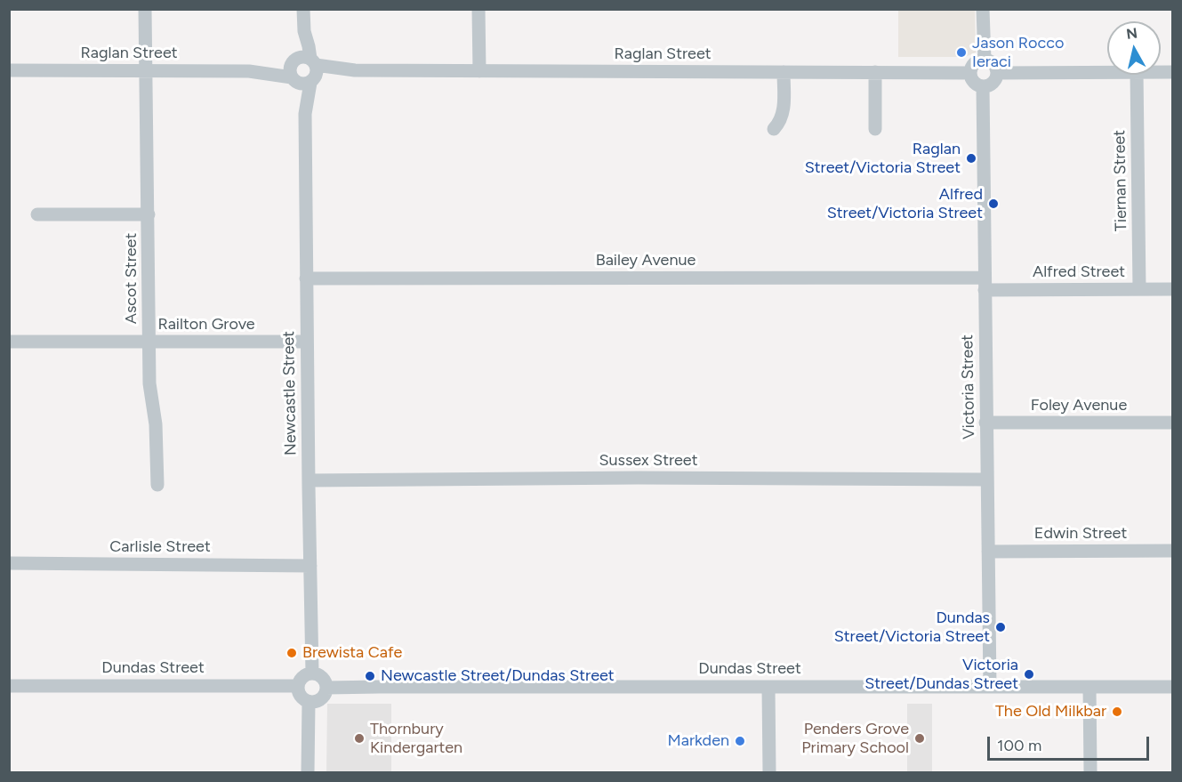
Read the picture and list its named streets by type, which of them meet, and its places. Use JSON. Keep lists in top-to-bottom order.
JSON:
{
  "streets": {
    "street": [
      "Raglan Street",
      "Tiernan Street",
      "Bailey Avenue",
      "Alfred Street",
      "Ascot Street",
      "Railton Grove",
      "Victoria Street",
      "Newcastle Street",
      "Foley Avenue",
      "Sussex Street",
      "Edwin Street",
      "Carlisle Street",
      "Dundas Street"
    ]
  },
  "crossings": [
    ["Raglan Street", "Ascot Street"],
    ["Raglan Street", "Victoria Street"],
    ["Raglan Street", "Newcastle Street"],
    ["Tiernan Street", "Alfred Street"],
    ["Bailey Avenue", "Alfred Street"],
    ["Bailey Avenue", "Victoria Street"],
    ["Bailey Avenue", "Newcastle Street"],
    ["Alfred Street", "Victoria Street"],
    ["Ascot Street", "Railton Grove"],
    ["Railton Grove", "Newcastle Street"],
    ["Victoria Street", "Foley Avenue"],
    ["Victoria Street", "Sussex Street"],
    ["Victoria Street", "Edwin Street"],
    ["Victoria Street", "Dundas Street"],
    ["Newcastle Street", "Sussex Street"],
    ["Newcastle Street", "Carlisle Street"],
    ["Newcastle Street", "Dundas Street"]
  ],
  "places": [
    "Jason Rocco Ieraci",
    "Raglan Street/Victoria Street",
    "Alfred Street/Victoria Street",
    "Dundas Street/Victoria Street",
    "Brewista Cafe",
    "Victoria Street/Dundas Street",
    "Newcastle Street/Dundas Street",
    "The Old Milkbar",
    "Thornbury Kindergarten",
    "Penders Grove Primary School",
    "Markden"
  ],
  "scale_bar": "100 m",
  "north": "top"
}
